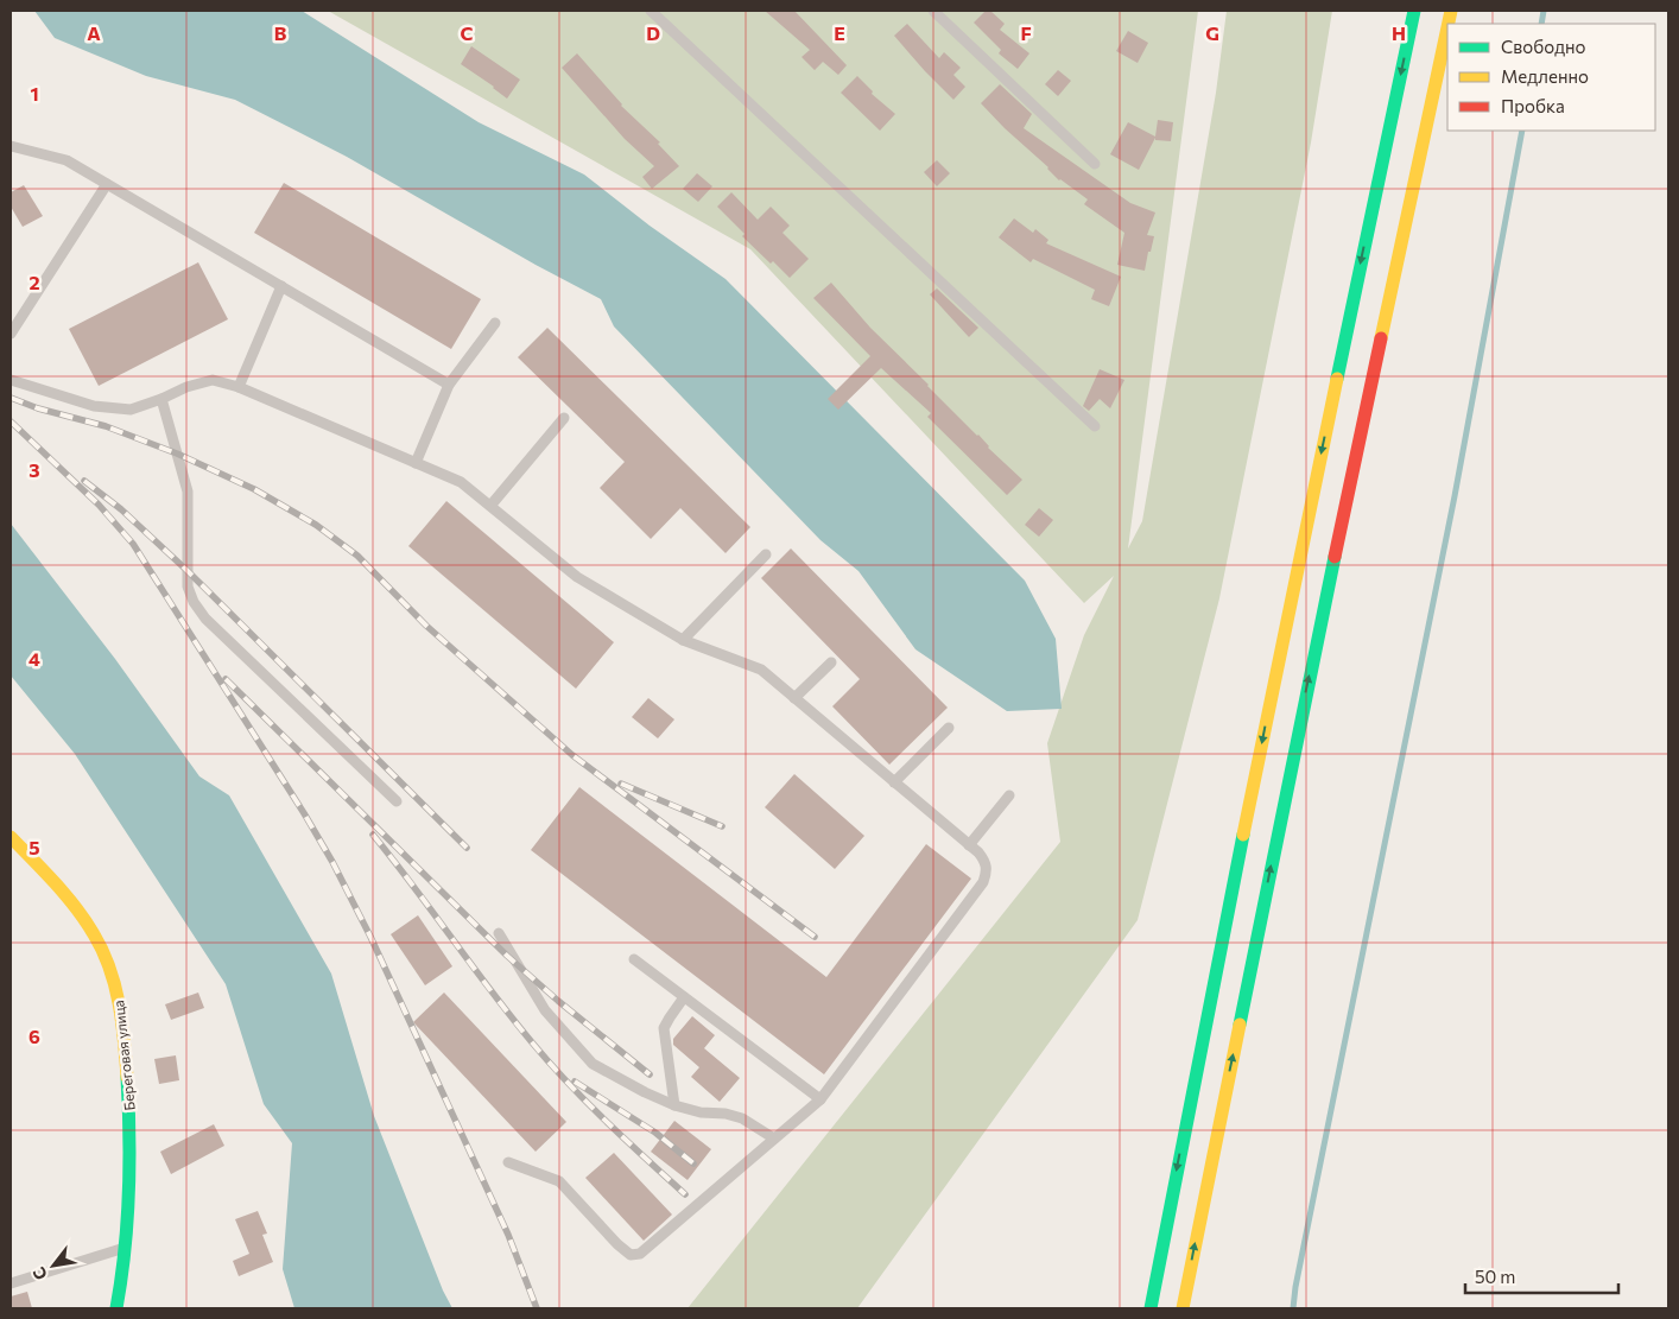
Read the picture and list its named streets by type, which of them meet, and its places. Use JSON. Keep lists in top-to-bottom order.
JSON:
{
  "streets": {
    "main road": ["Береговая улица"]
  },
  "legend": ["Свободно", "Медленно", "Пробка"],
  "scale_bar": "50 m",
  "north": "bottom left",
  "grid": {
    "columns": [
      "A",
      "B",
      "C",
      "D",
      "E",
      "F",
      "G",
      "H"
    ],
    "rows": [
      "1",
      "2",
      "3",
      "4",
      "5",
      "6"
    ]
  }
}
